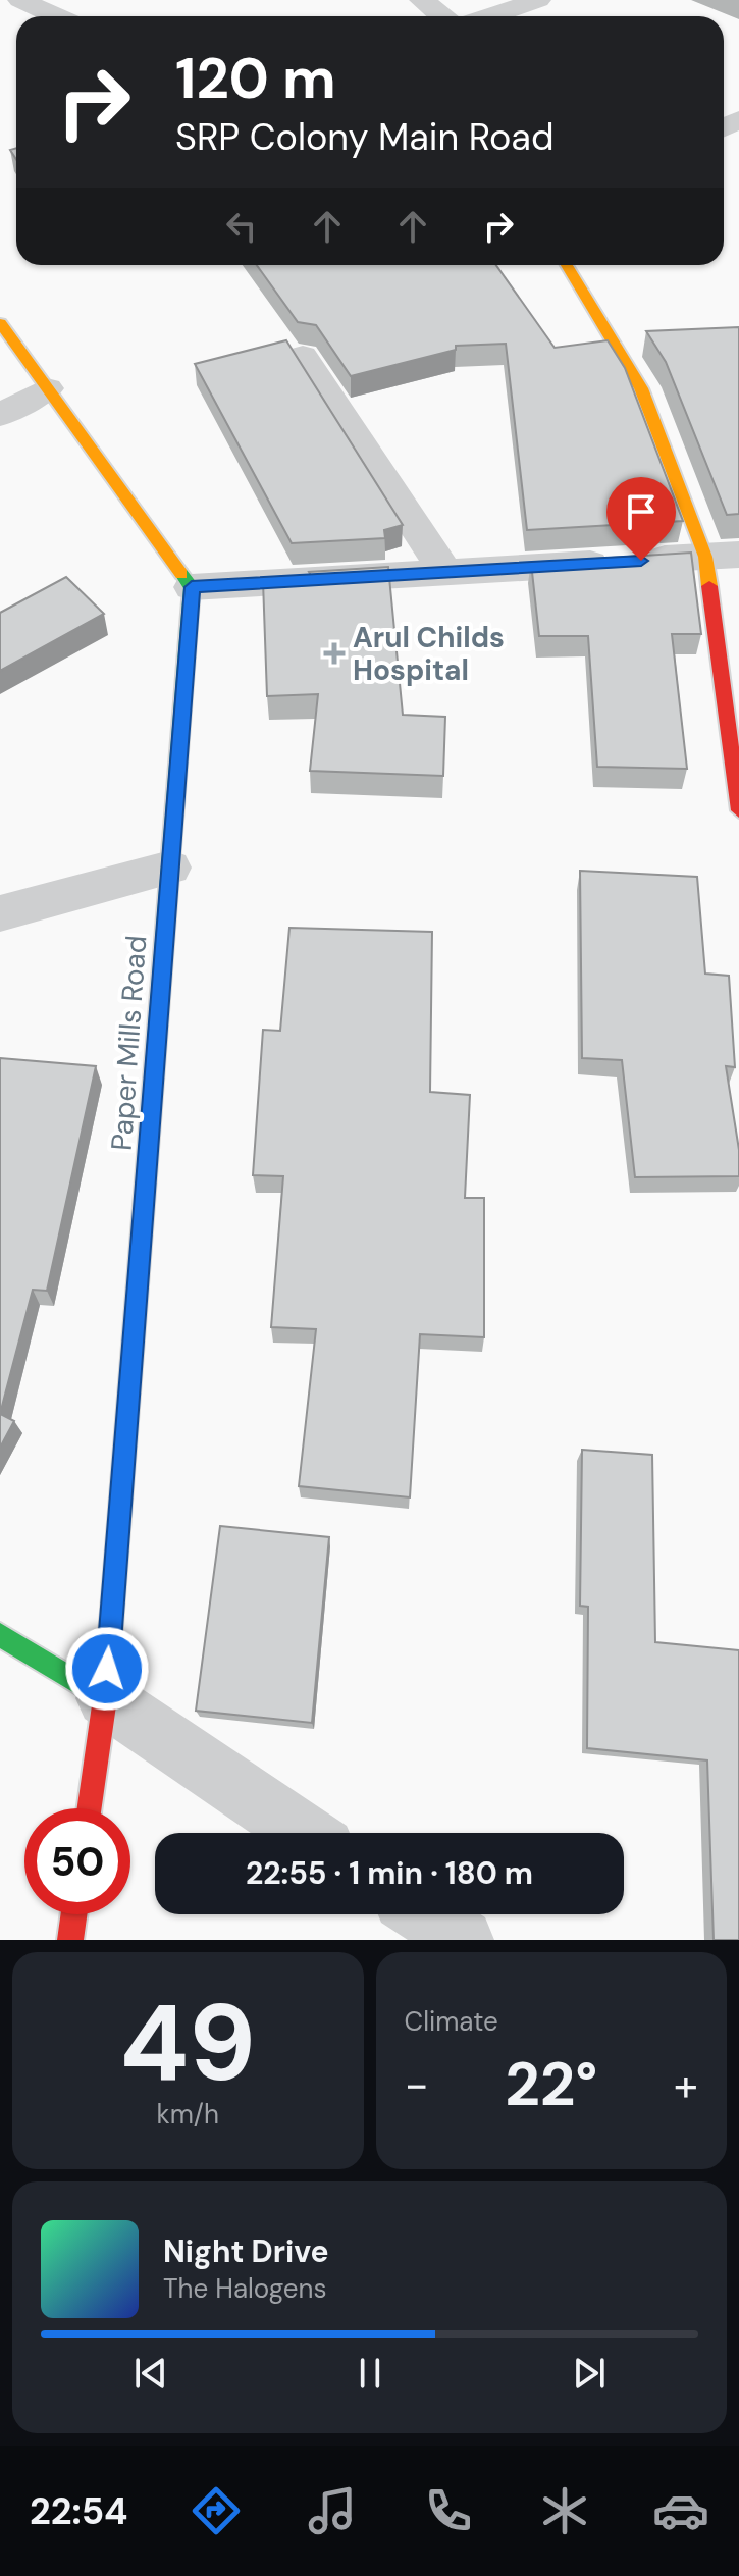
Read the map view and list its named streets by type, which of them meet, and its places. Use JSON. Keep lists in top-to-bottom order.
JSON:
{
  "streets": {
    "main road": ["Paper Mills Road"]
  },
  "places": {
    "health": ["Arul Childs Hospital"]
  },
  "page": {
    "turn": ["120 m", "SRP Colony Main Road"],
    "limit": "50",
    "trip": "22:55 · 1 min · 180 m",
    "tile": [
      ["49", "km/h"],
      "Climate"
    ],
    "heat": ["−", "22°", "+"],
    "song": ["Night Drive", "The Halogens"],
    "tabs": "22:54"
  }
}
